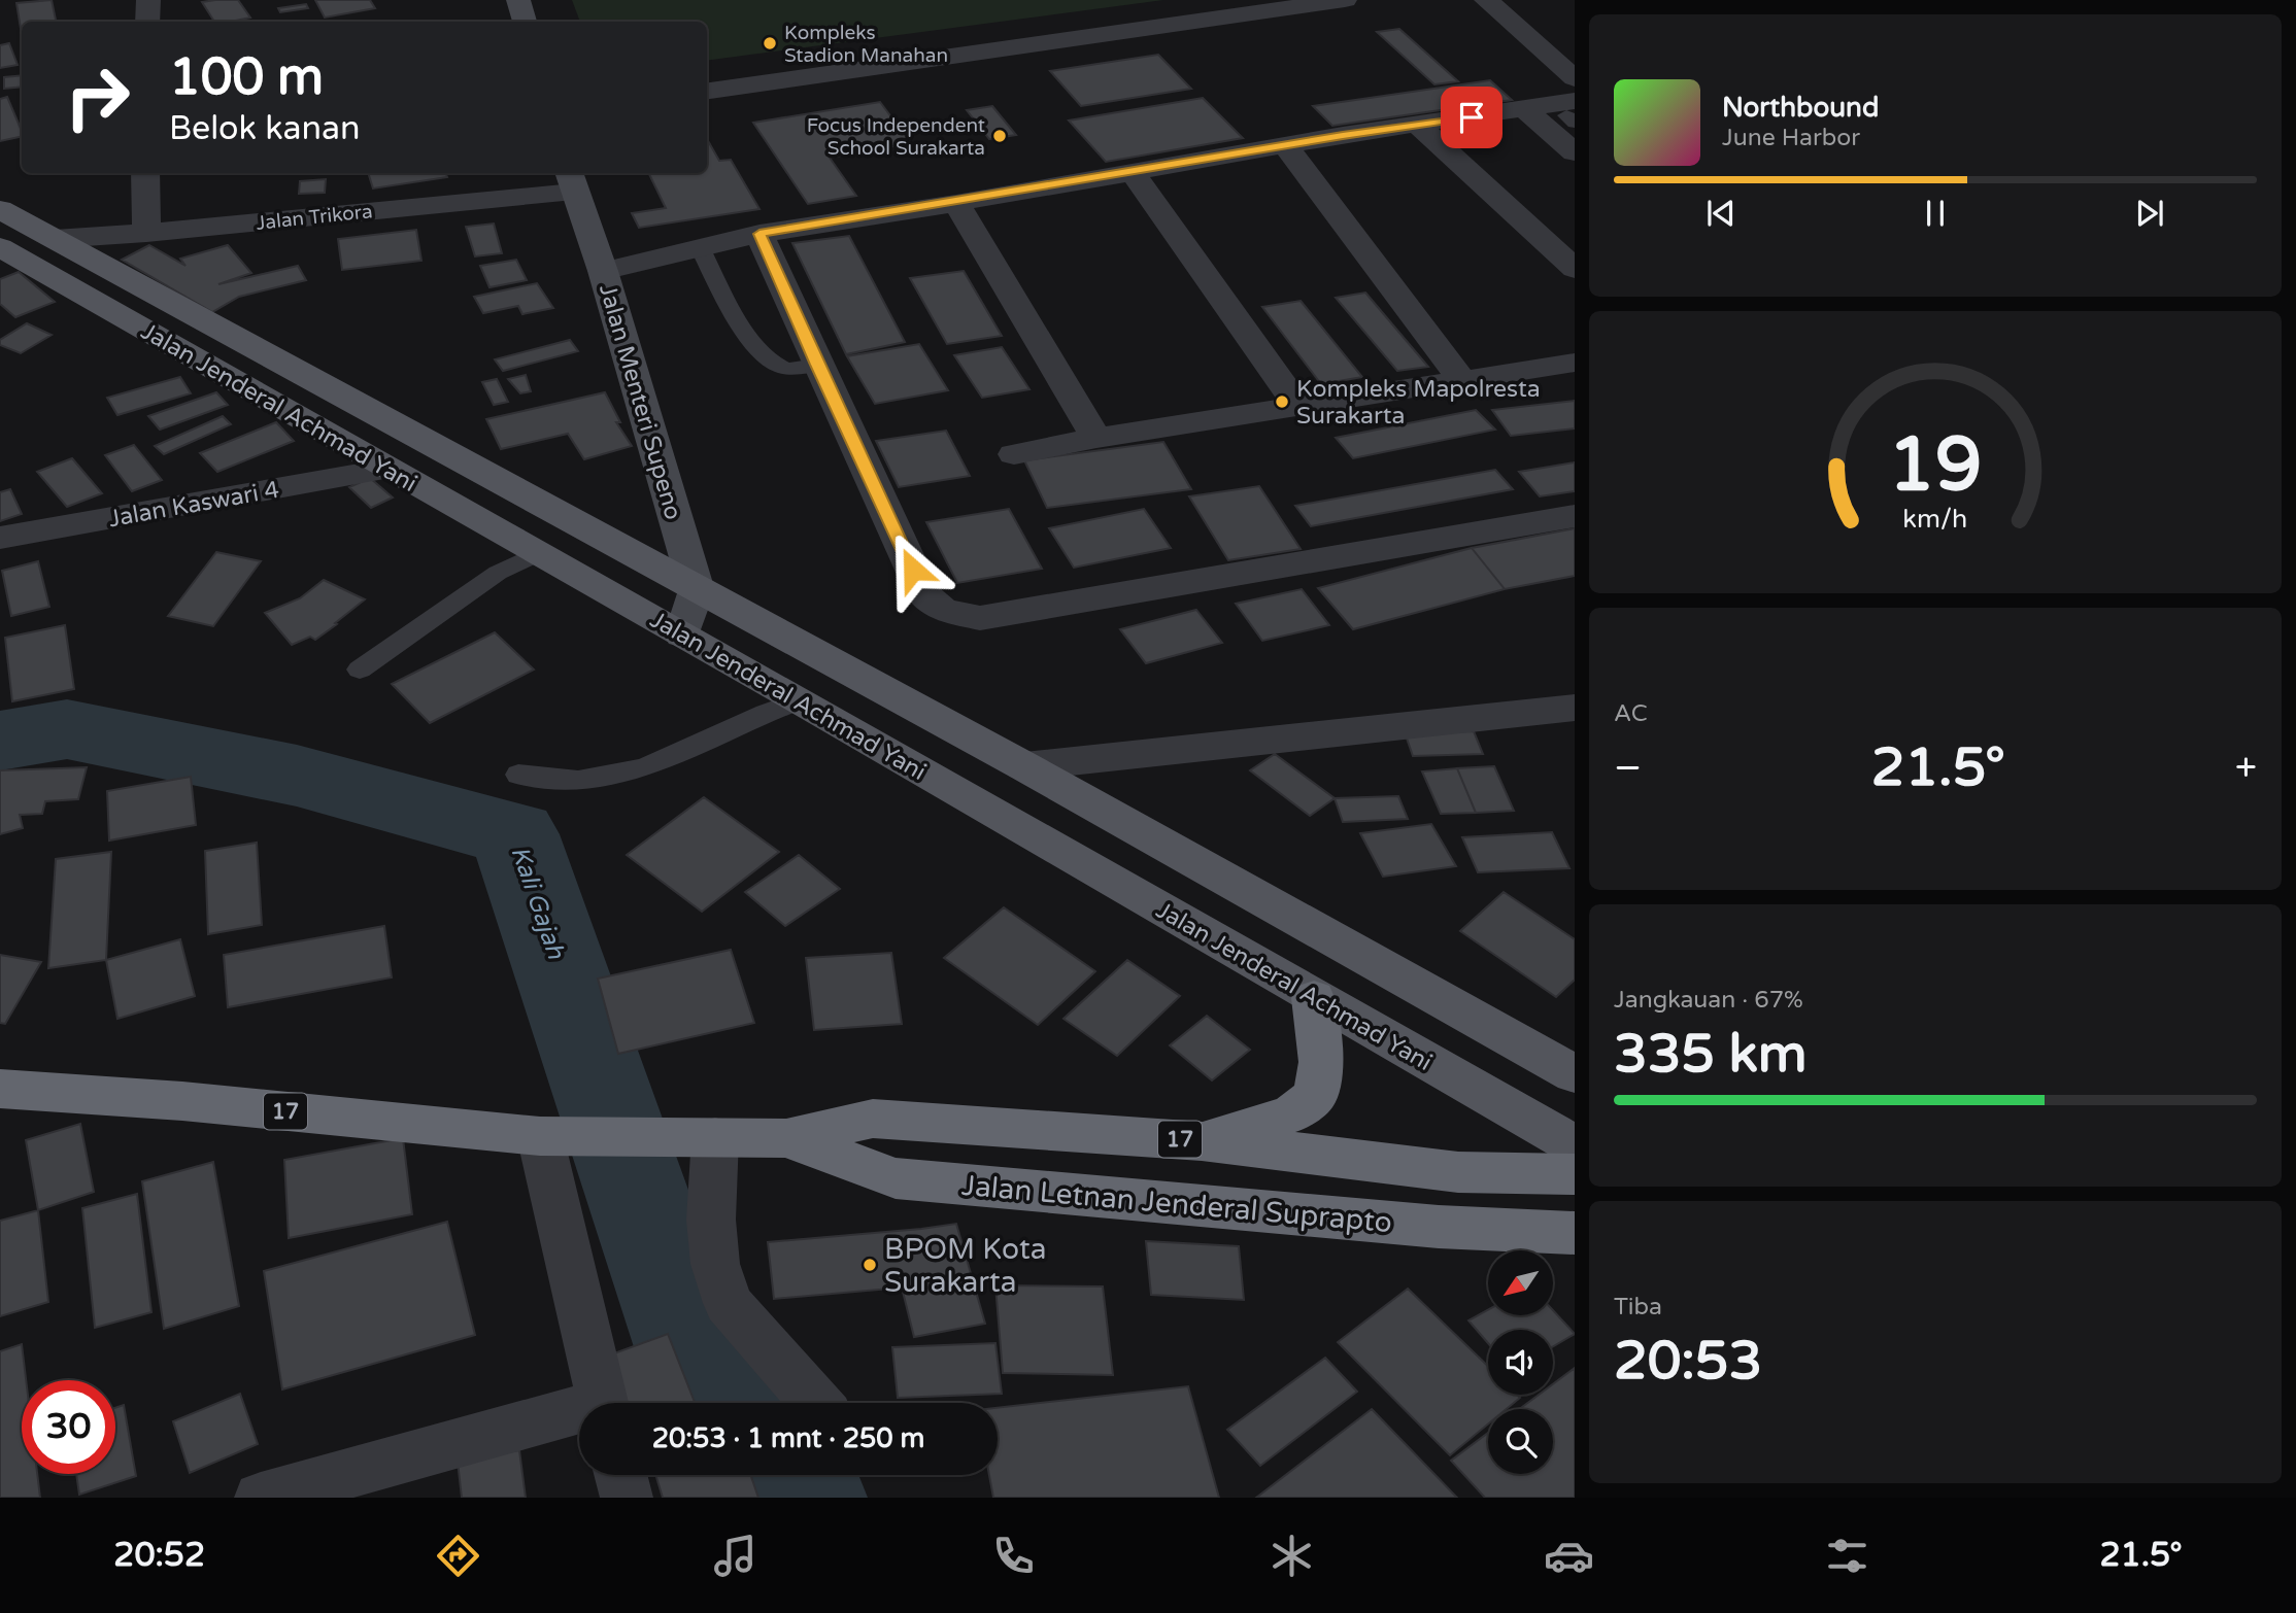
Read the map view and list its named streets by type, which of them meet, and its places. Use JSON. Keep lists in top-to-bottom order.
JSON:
{
  "streets": {
    "highway": ["17", "Jalan Letnan Jenderal Suprapto"],
    "main road": ["Jalan Menteri Supeno", "Jalan Jenderal Achmad Yani"],
    "street": ["Jalan Trikora", "Jalan Kaswari 4"]
  },
  "crossings": [
    ["Jalan Trikora", "Jalan Menteri Supeno"],
    ["Jalan Trikora", "Jalan Jenderal Achmad Yani"],
    ["Jalan Menteri Supeno", "Jalan Jenderal Achmad Yani"],
    ["Jalan Jenderal Achmad Yani", "Jalan Kaswari 4"],
    ["Jalan Jenderal Achmad Yani", "17"],
    ["17", "Jalan Letnan Jenderal Suprapto"]
  ],
  "water": ["Kali Gajah"],
  "places": [
    "Kompleks Stadion Manahan",
    "Focus Independent School Surakarta",
    "Kompleks Mapolresta Surakarta",
    "BPOM Kota Surakarta"
  ],
  "north": "bottom left",
  "page": {
    "turn": ["100 m", "Belok kanan"],
    "song": ["Northbound", "June Harbor"],
    "tile": [
      "AC",
      ["Jangkauan · 67%", "335 km"],
      ["Tiba", "20:53"]
    ],
    "heat": ["−", "21.5°", "+"],
    "limit": "30",
    "trip": "20:53 · 1 mnt · 250 m",
    "tabs": ["20:52", "21.5°"],
    "gauge": ["19", "km/h"]
  }
}
